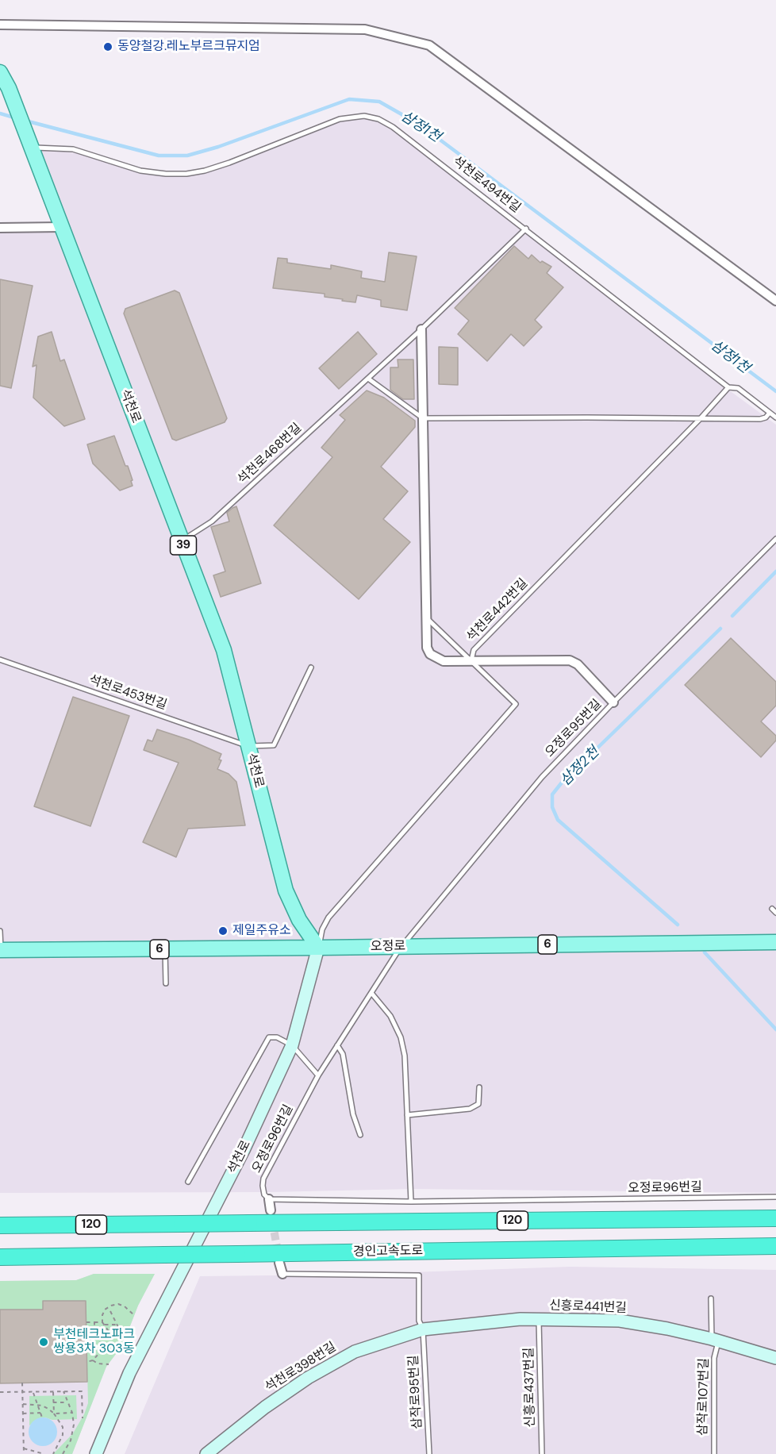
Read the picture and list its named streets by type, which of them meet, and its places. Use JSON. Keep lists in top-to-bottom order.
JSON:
{
  "streets": {
    "highway": ["120", "경인고속도로"],
    "main road": [
      "석천로",
      "39",
      "6",
      "오정로"
    ],
    "street": ["신흥로441번길", "석천로398번길"],
    "lane": [
      "석천로494번길",
      "석천로468번길",
      "석천로442번길",
      "석천로453번길",
      "오정로95번길",
      "오정로96번길",
      "신흥로437번길",
      "삼작로95번길",
      "삼작로107번길"
    ]
  },
  "crossings": [
    ["석천로494번길", "석천로"],
    ["석천로494번길", "석천로468번길"],
    ["석천로494번길", "석천로442번길"],
    ["석천로", "석천로468번길"],
    ["석천로", "석천로442번길"],
    ["석천로", "석천로453번길"],
    ["석천로", "오정로"],
    ["석천로442번길", "오정로"],
    ["오정로95번길", "오정로"],
    ["오정로95번길", "오정로96번길"],
    ["오정로", "오정로96번길"],
    ["신흥로441번길", "석천로398번길"],
    ["신흥로441번길", "신흥로437번길"],
    ["신흥로441번길", "삼작로95번길"],
    ["신흥로441번길", "삼작로107번길"],
    ["석천로398번길", "삼작로95번길"]
  ],
  "water": ["삼정1천", "삼정2천"],
  "places": ["동양철강.레노부르크뮤지엄", "제일주유소", "부천테크노파크 쌍용3차 303동"]
}
